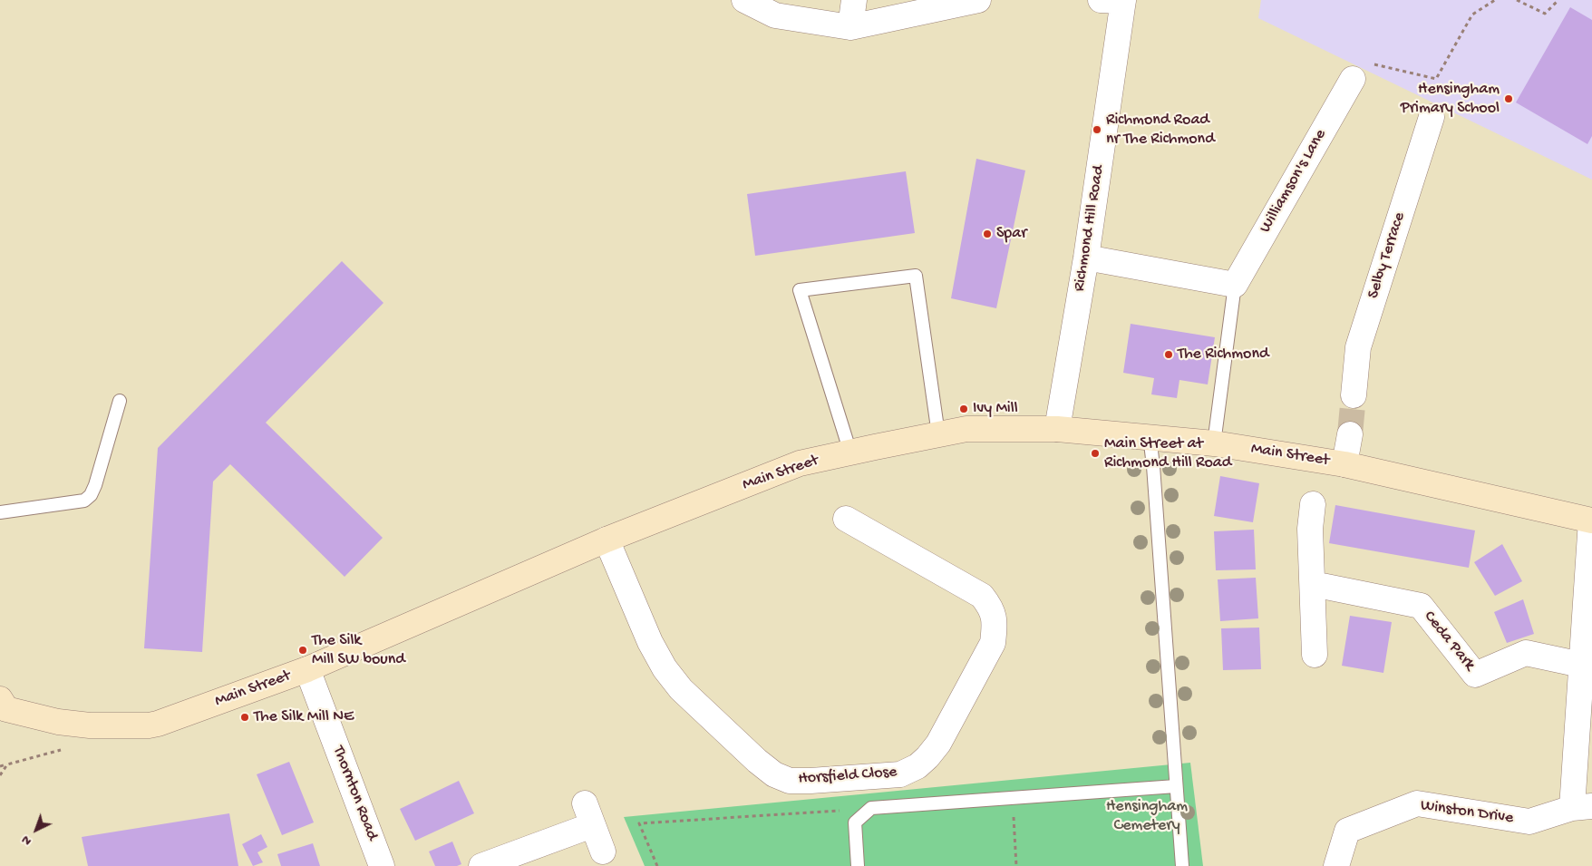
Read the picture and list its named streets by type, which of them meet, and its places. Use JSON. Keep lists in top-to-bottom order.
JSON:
{
  "streets": {
    "main road": ["Main Street"],
    "street": [
      "Williamson's Lane",
      "Richmond Hill Road",
      "Selby Terrace",
      "Ceda Park",
      "Horsfield Close",
      "Thornton Road",
      "Winston Drive"
    ]
  },
  "crossings": [
    ["Richmond Hill Road", "Main Street"],
    ["Main Street", "Horsfield Close"],
    ["Main Street", "Thornton Road"],
    ["Main Street", "Winston Drive"],
    ["Ceda Park", "Winston Drive"]
  ],
  "parks": ["Hensingham Cemetery"],
  "places": [
    "Hensingham Primary School",
    "Richmond Road nr The Richmond",
    "Spar",
    "The Richmond",
    "Ivy Mill",
    "Main Street at Richmond Hill Road",
    "The Silk Mill SW bound",
    "The Silk Mill NE"
  ],
  "north": "bottom left"
}
